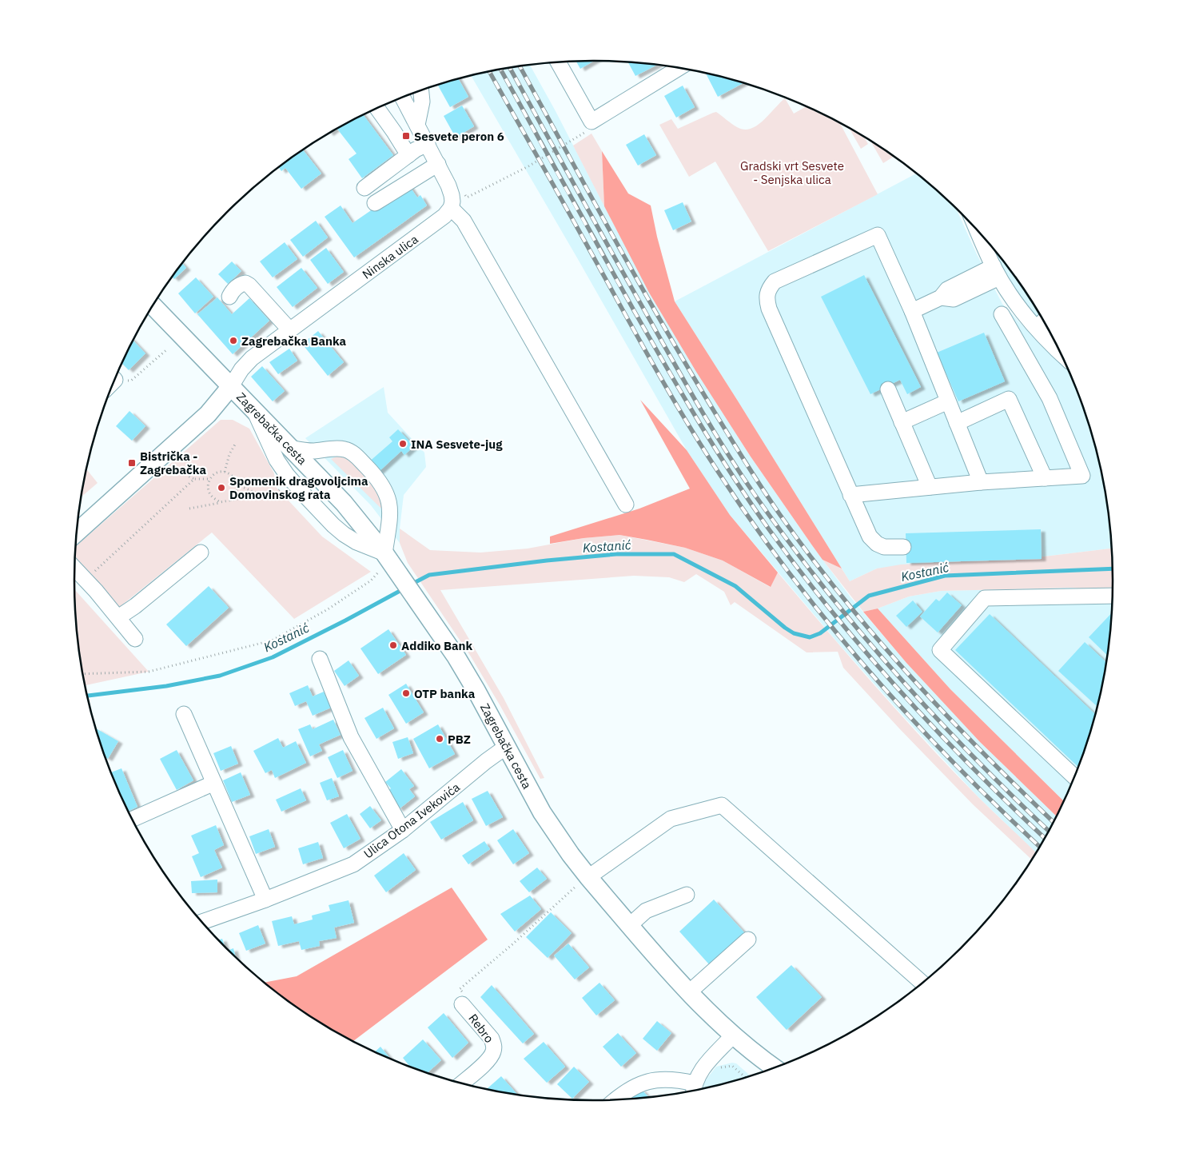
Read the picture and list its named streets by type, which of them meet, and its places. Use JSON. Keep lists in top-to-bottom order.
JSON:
{
  "streets": {
    "main road": ["Zagrebačka cesta"],
    "street": ["Ninska ulica", "Ulica Otona Ivekovića", "Rebro"]
  },
  "crossings": [
    ["Ninska ulica", "Zagrebačka cesta"],
    ["Zagrebačka cesta", "Ulica Otona Ivekovića"]
  ],
  "water": ["Kostanić"],
  "parks": ["Gradski vrt Sesvete - Senjska ulica"],
  "places": {
    "transit": ["Sesvete peron 6", "Bistrička - Zagrebačka"],
    "other": [
      "Zagrebačka Banka",
      "INA Sesvete-jug",
      "Spomenik dragovoljcima Domovinskog rata",
      "Addiko Bank",
      "OTP banka",
      "PBZ"
    ]
  }
}
